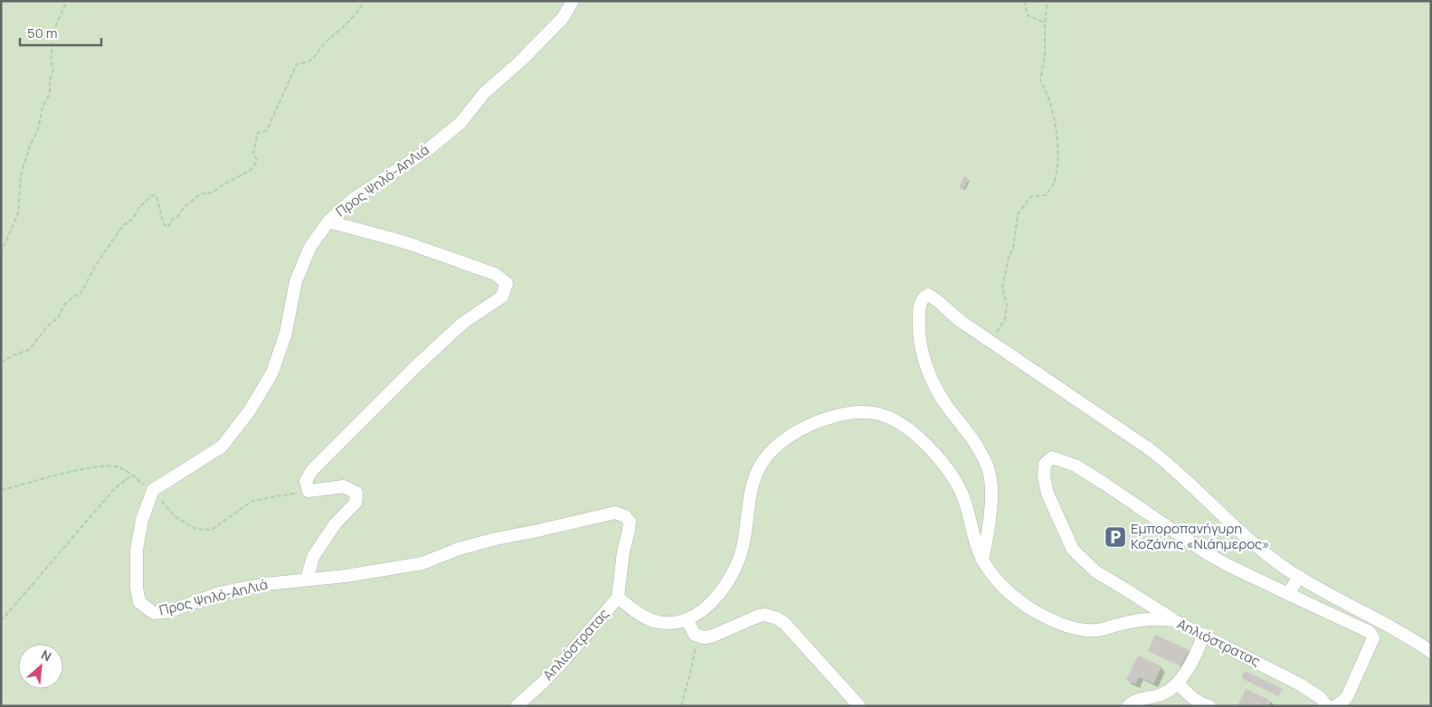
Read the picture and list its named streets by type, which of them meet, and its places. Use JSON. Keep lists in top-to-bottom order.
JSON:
{
  "streets": {
    "street": ["Προς Ψηλό-ΑηΛιά", "Αηλιόστρατας"]
  },
  "crossings": [
    ["Προς Ψηλό-ΑηΛιά", "Αηλιόστρατας"]
  ],
  "places": {
    "parking": ["Εμποροπανήγυρη Κοζάνης «Νιάημερος»"]
  },
  "scale_bar": "50 m",
  "north": "top right"
}
